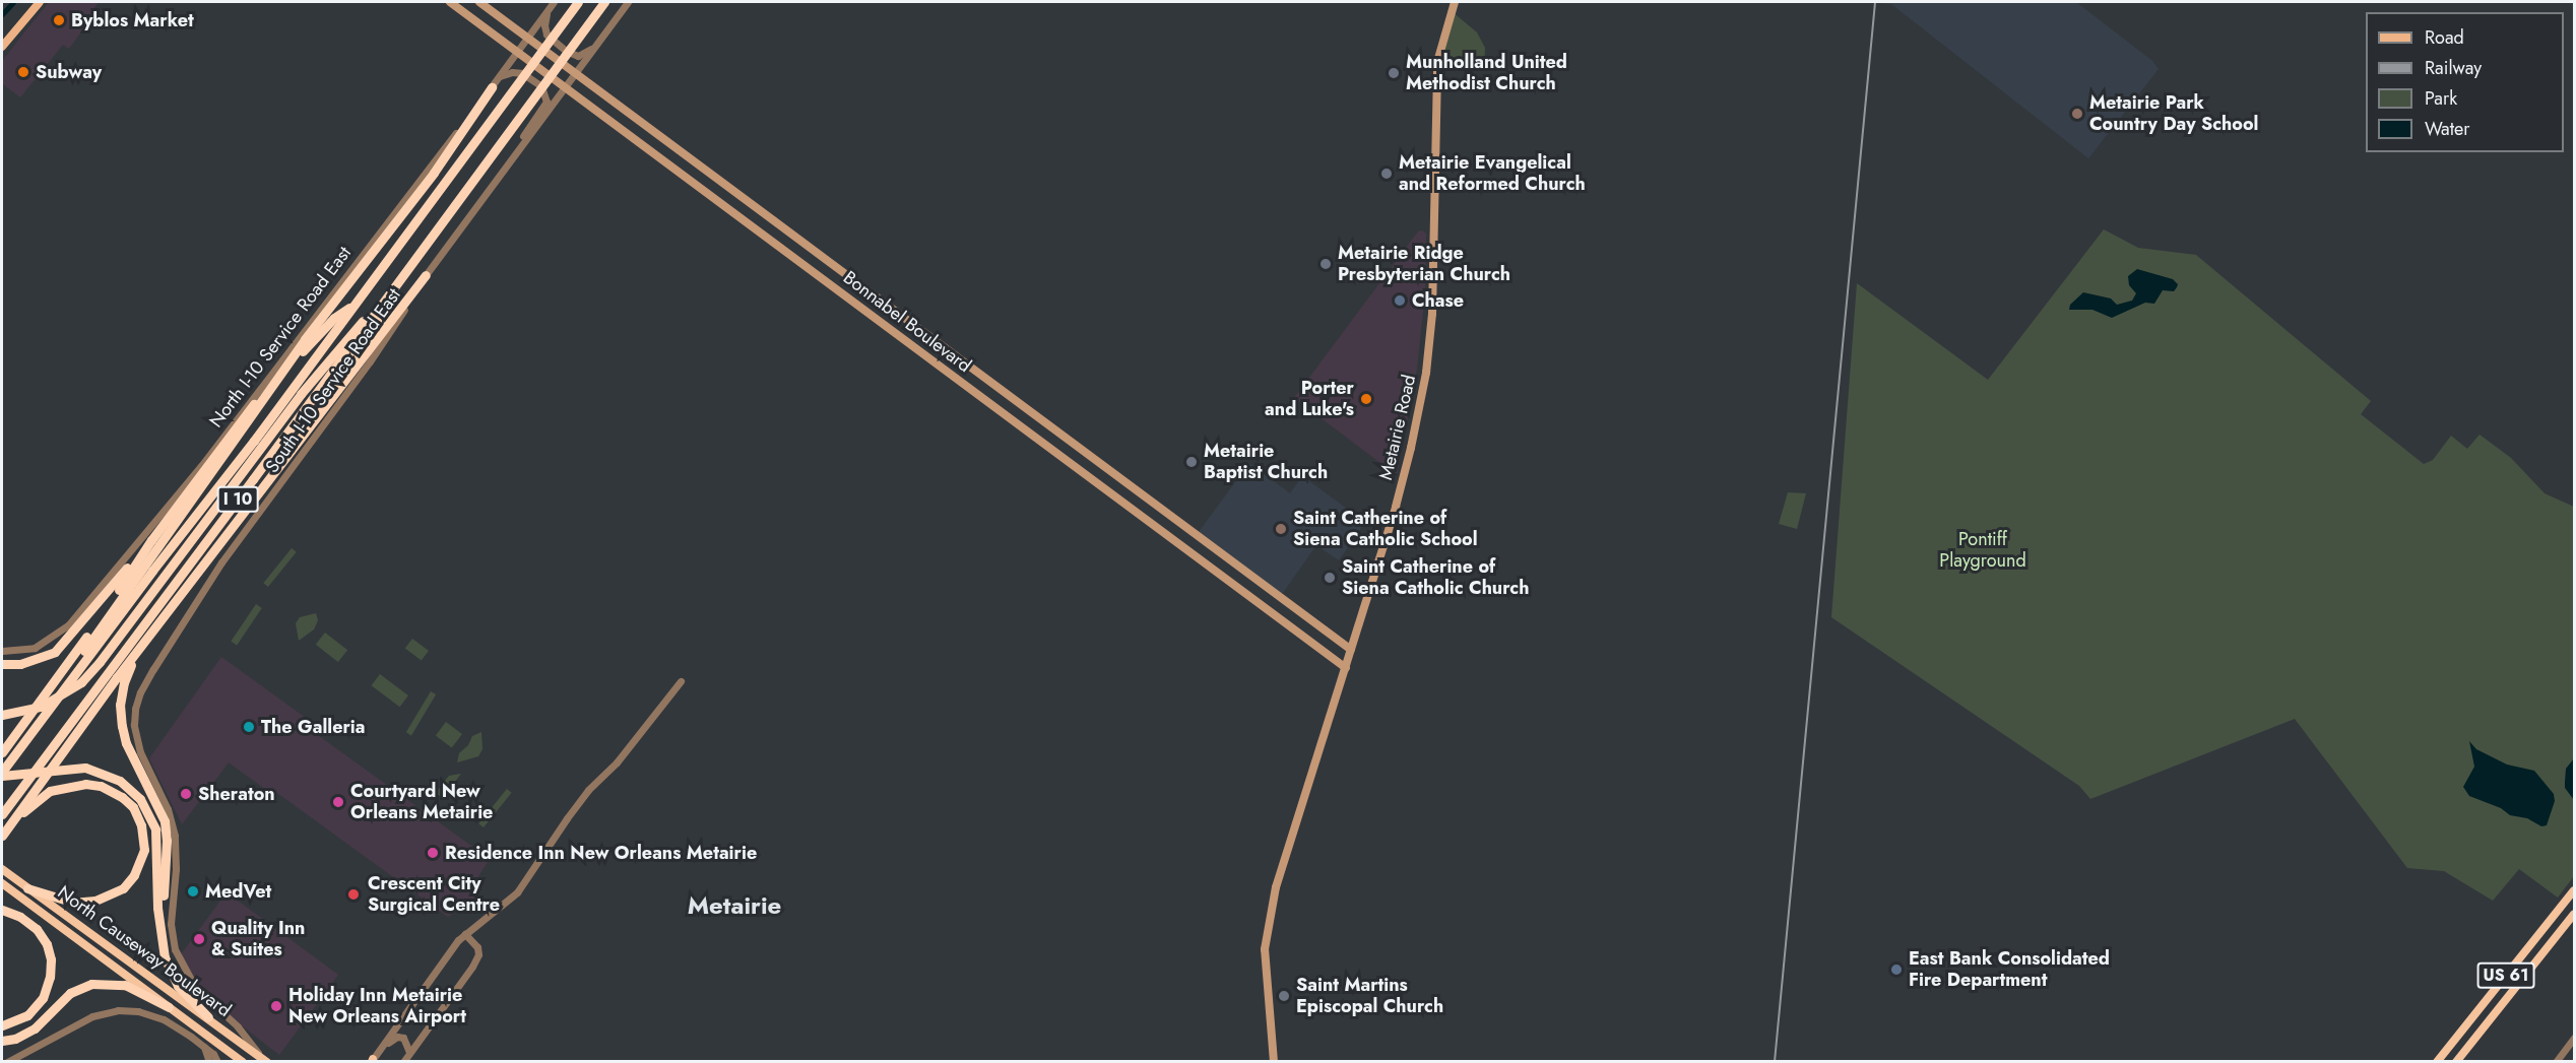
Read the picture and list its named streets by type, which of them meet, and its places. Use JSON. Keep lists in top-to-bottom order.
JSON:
{
  "streets": {
    "highway": ["I 10", "North Causeway Boulevard", "US 61"],
    "main road": ["Bonnabel Boulevard", "Metairie Road"],
    "street": ["North I-10 Service Road East", "South I-10 Service Road East"]
  },
  "crossings": [
    ["Bonnabel Boulevard", "North I-10 Service Road East"],
    ["Bonnabel Boulevard", "South I-10 Service Road East"],
    ["Bonnabel Boulevard", "Metairie Road"],
    ["South I-10 Service Road East", "North Causeway Boulevard"]
  ],
  "districts": ["Metairie"],
  "parks": ["Pontiff Playground"],
  "places": [
    "Byblos Market",
    "Subway",
    "Munholland United Methodist Church",
    "Metairie Park Country Day School",
    "Metairie Evangelical and Reformed Church",
    "Metairie Ridge Presbyterian Church",
    "Chase",
    "Porter and Luke's",
    "Metairie Baptist Church",
    "Saint Catherine of Siena Catholic School",
    "Saint Catherine of Siena Catholic Church",
    "The Galleria",
    "Sheraton",
    "Courtyard New Orleans Metairie",
    "Residence Inn New Orleans Metairie",
    "MedVet",
    "Crescent City Surgical Centre",
    "Quality Inn & Suites",
    "East Bank Consolidated Fire Department",
    "Saint Martins Episcopal Church",
    "Holiday Inn Metairie New Orleans Airport"
  ],
  "legend": [
    "Road",
    "Railway",
    "Park",
    "Water"
  ]
}
